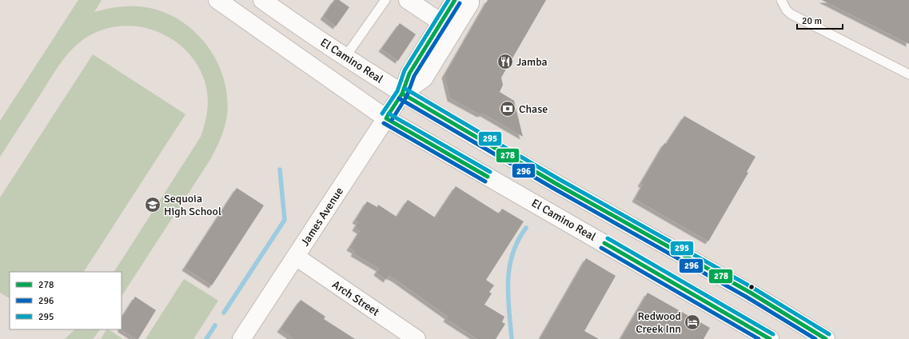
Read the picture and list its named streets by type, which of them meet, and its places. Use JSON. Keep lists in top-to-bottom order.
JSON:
{
  "streets": {
    "main road": ["El Camino Real", "James Avenue", "Arch Street"]
  },
  "crossings": [
    ["El Camino Real", "James Avenue"],
    ["James Avenue", "Arch Street"]
  ],
  "places": {
    "restaurant": ["Jamba"],
    "bank": ["Chase"],
    "school or university": ["Sequoia High School"],
    "hotel": ["Redwood Creek Inn"]
  },
  "lines": ["transit line 278", "transit line 295", "transit line 296"],
  "legend": ["278", "296", "295"],
  "scale_bar": "20 m"
}
